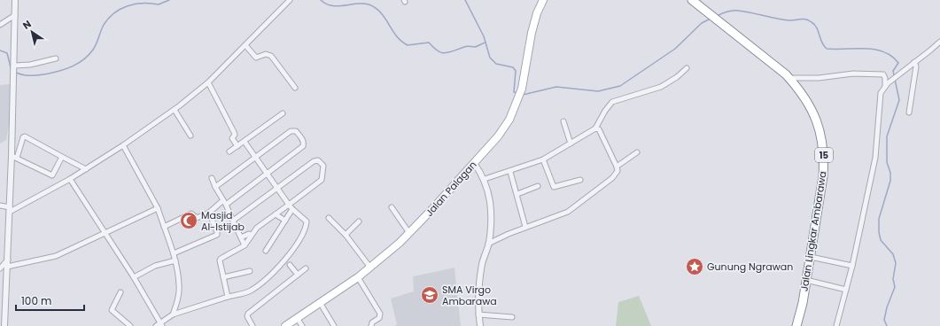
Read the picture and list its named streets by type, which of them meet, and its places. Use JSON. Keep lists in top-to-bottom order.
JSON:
{
  "streets": {
    "highway": ["15", "Jalan Lingkar Ambarawa"],
    "main road": ["Jalan Palagan"]
  },
  "places": {
    "mosque": ["Masjid Al-Istijab"],
    "place": ["Gunung Ngrawan"],
    "school or university": ["SMA Virgo Ambarawa"]
  },
  "scale_bar": "100 m",
  "north": "top left"
}
